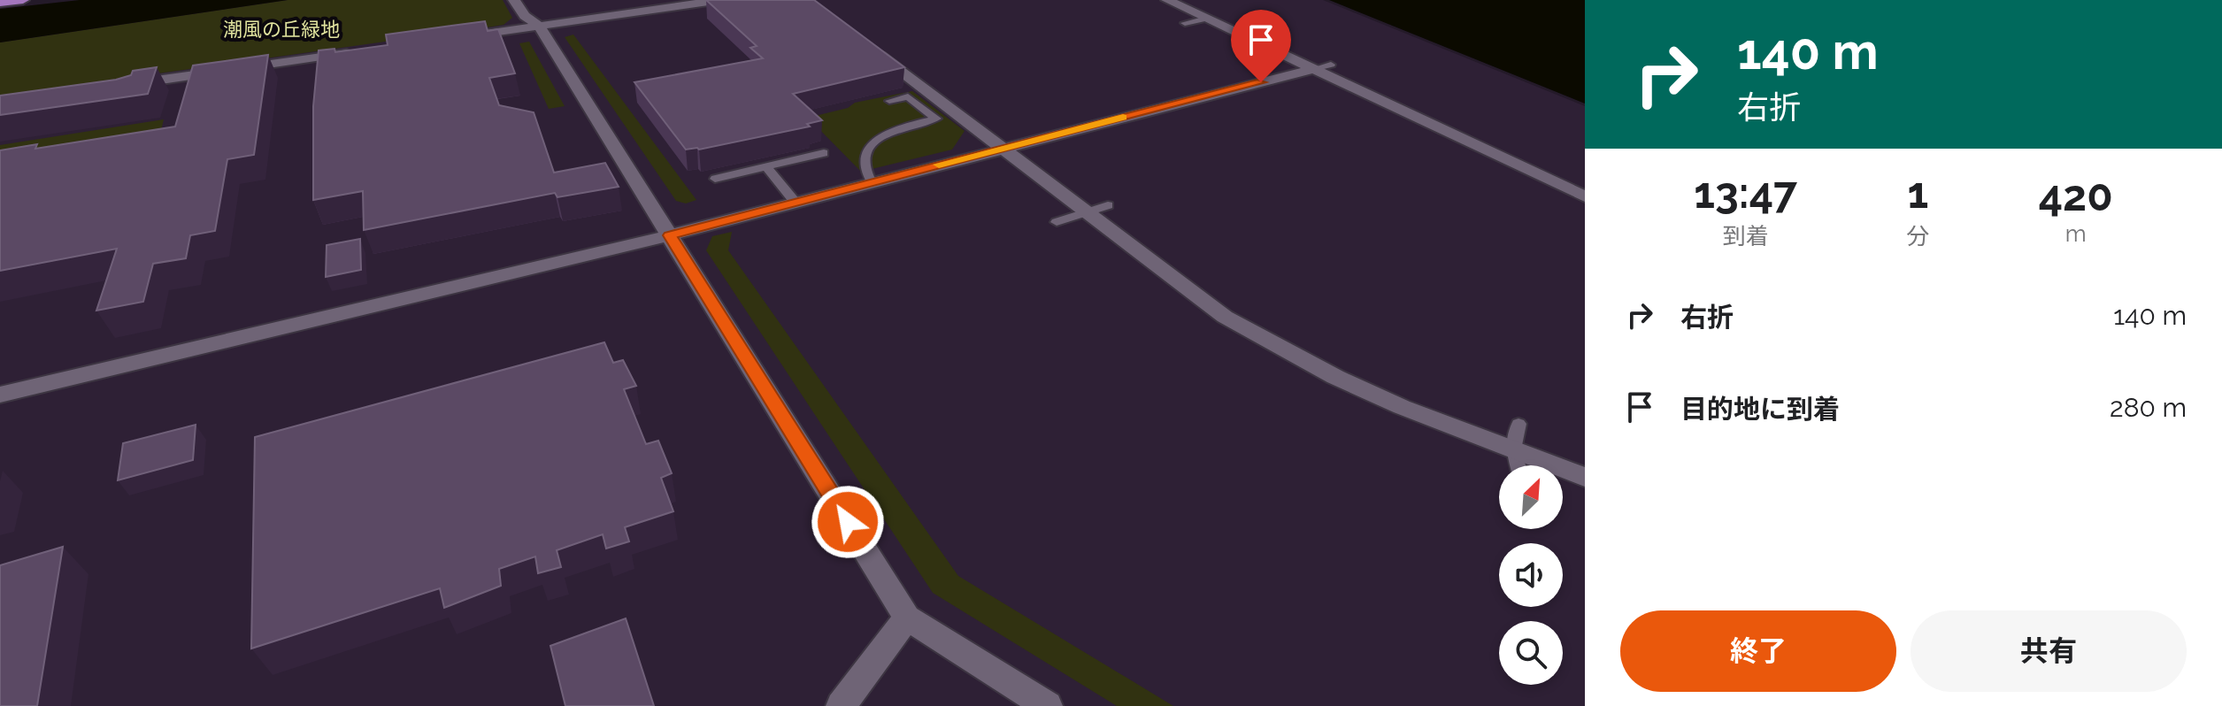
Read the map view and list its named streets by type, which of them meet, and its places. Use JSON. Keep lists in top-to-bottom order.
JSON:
{
  "parks": ["潮風の丘緑地"],
  "north": "top right",
  "page": {
    "turn": ["140 m", "右折"],
    "eta": [
      "13:47",
      "到着",
      "1",
      "分",
      "420",
      "m"
    ],
    "list": [
      {
        "name": "右折",
        "value": "140 m"
      },
      {
        "name": "目的地に到着",
        "value": "280 m"
      }
    ],
    "buttons": ["終了", "共有"]
  }
}
